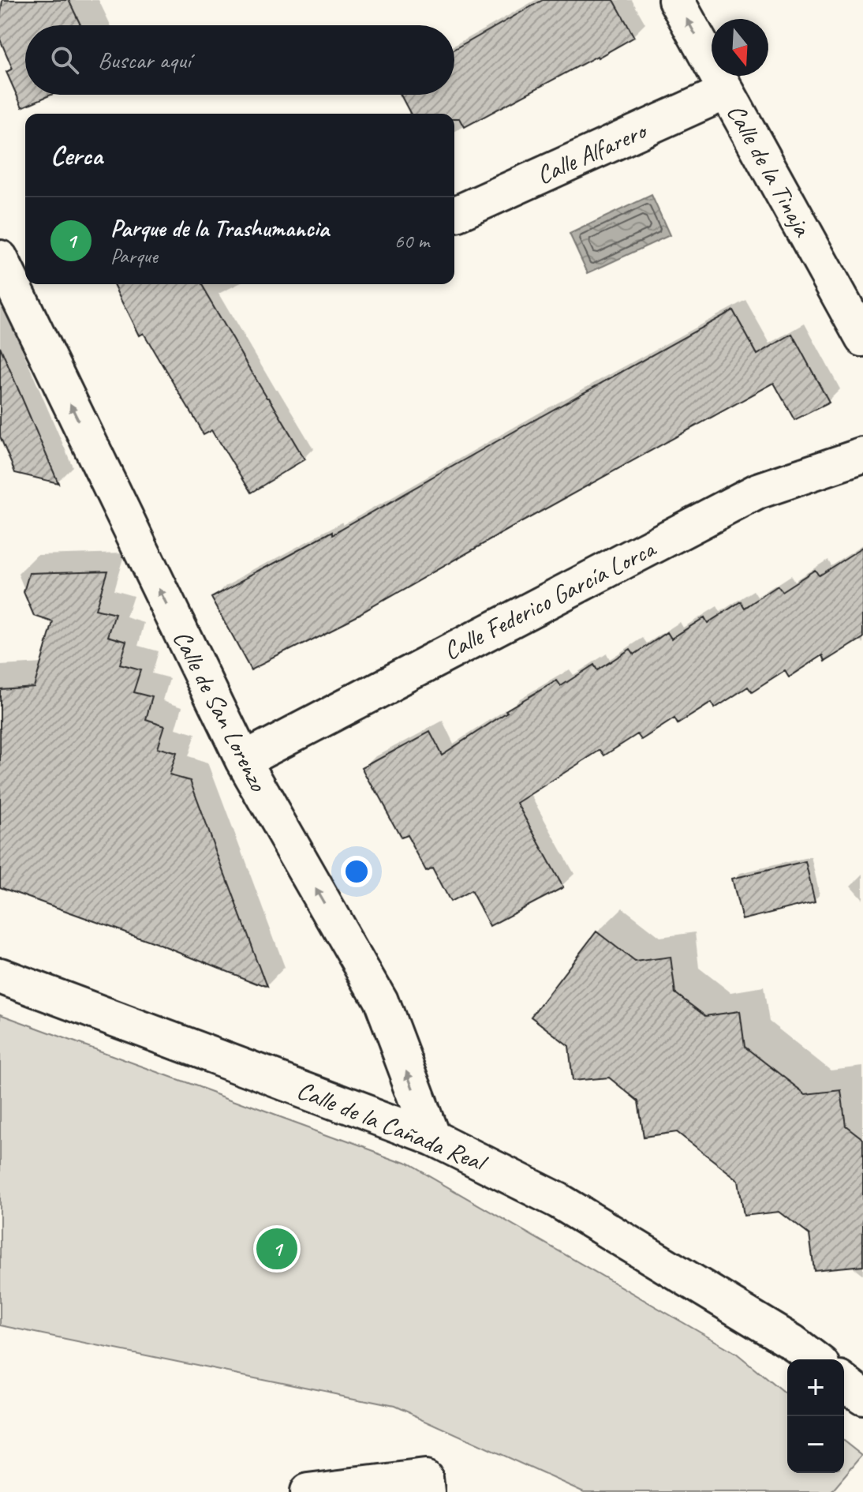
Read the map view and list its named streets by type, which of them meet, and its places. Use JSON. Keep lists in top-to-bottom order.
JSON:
{
  "streets": {
    "street": [
      "Calle Alfarero",
      "Calle de la Tinaja",
      "Calle Federico García Lorca",
      "Calle de San Lorenzo",
      "Calle de la Cañada Real"
    ]
  },
  "crossings": [
    ["Calle Alfarero", "Calle de la Tinaja"],
    ["Calle Federico García Lorca", "Calle de San Lorenzo"],
    ["Calle de San Lorenzo", "Calle de la Cañada Real"]
  ],
  "one_way": ["Calle de San Lorenzo"],
  "north": "bottom",
  "page": {
    "search": "Buscar aquí",
    "heading": "Cerca",
    "list": [
      {
        "mark": "1",
        "name": "Parque de la Trashumancia",
        "note": "Parque",
        "value": "60 m"
      }
    ],
    "pins": "1",
    "map_buttons": ["+", "−"]
  }
}
